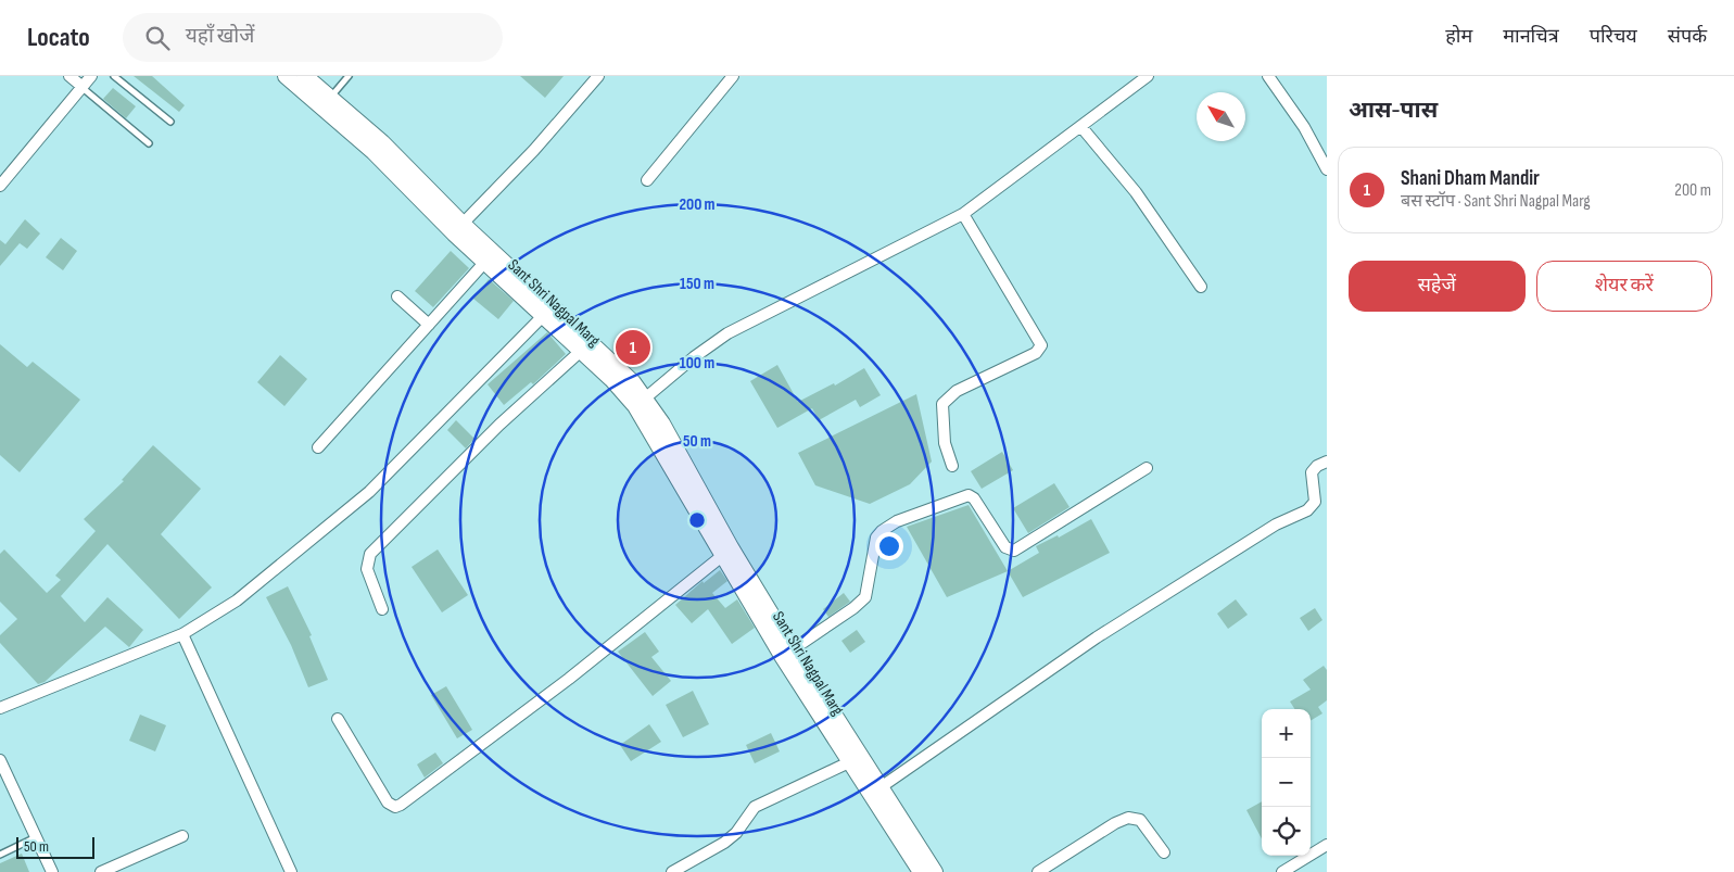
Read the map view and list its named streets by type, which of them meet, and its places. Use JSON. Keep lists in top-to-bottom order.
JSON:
{
  "streets": {
    "main road": ["Sant Shri Nagpal Marg"]
  },
  "scale_bar": "50 m",
  "north": "top left",
  "page": {
    "header": "Locato",
    "search": "यहाँ खोजें",
    "nav": [
      "होम",
      "मानचित्र",
      "परिचय",
      "संपर्क"
    ],
    "heading": "आस-पास",
    "list": [
      {
        "mark": "1",
        "name": "Shani Dham Mandir",
        "note": "बस स्टॉप · Sant Shri Nagpal Marg",
        "value": "200 m"
      }
    ],
    "buttons": ["सहेजें", "शेयर करें"],
    "pins": "1",
    "map_buttons": ["+", "−"],
    "scale": "50 m"
  },
  "rings": [
    "200 m",
    "150 m",
    "100 m",
    "50 m"
  ]
}
